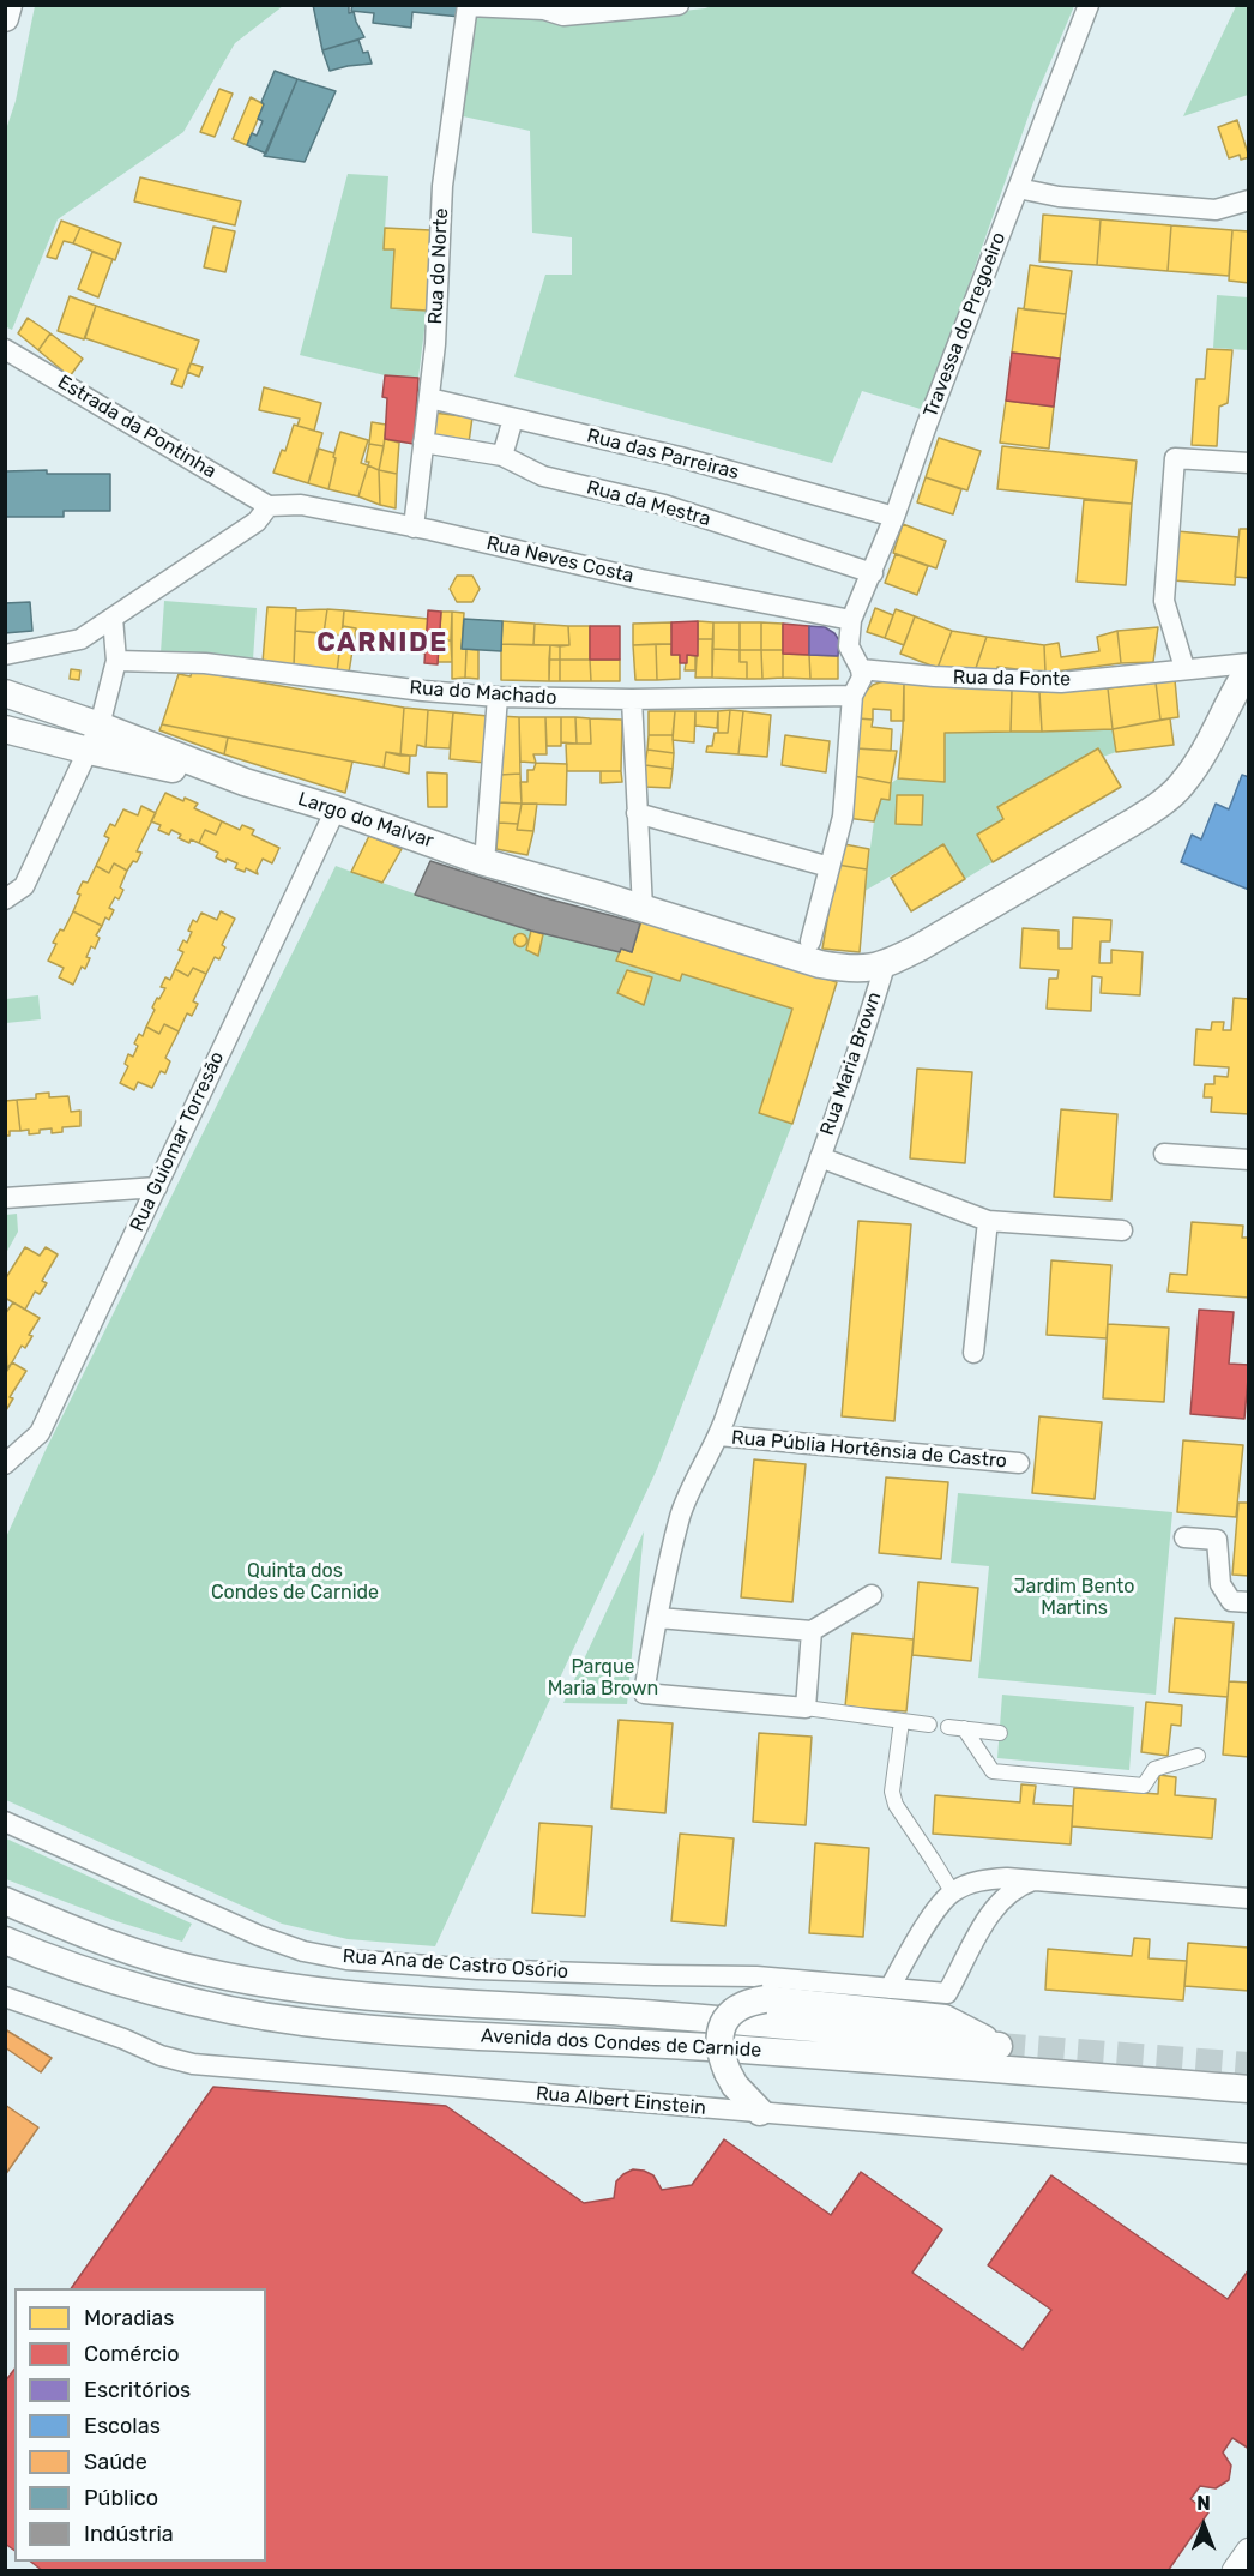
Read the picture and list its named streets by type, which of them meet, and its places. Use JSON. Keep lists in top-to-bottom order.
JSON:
{
  "streets": {
    "main road": ["Largo do Malvar", "Rua Maria Brown", "Avenida dos Condes de Carnide"],
    "street": [
      "Rua do Norte",
      "Travessa do Pregoeiro",
      "Estrada da Pontinha",
      "Rua das Parreiras",
      "Rua da Mestra",
      "Rua Neves Costa",
      "Rua da Fonte",
      "Rua do Machado",
      "Rua Guiomar Torresão",
      "Rua Públia Hortênsia de Castro",
      "Rua Ana de Castro Osório",
      "Rua Albert Einstein"
    ]
  },
  "crossings": [
    ["Rua do Norte", "Rua das Parreiras"],
    ["Rua do Norte", "Rua da Mestra"],
    ["Rua do Norte", "Rua Neves Costa"],
    ["Travessa do Pregoeiro", "Rua das Parreiras"],
    ["Travessa do Pregoeiro", "Rua da Mestra"],
    ["Travessa do Pregoeiro", "Rua Neves Costa"],
    ["Travessa do Pregoeiro", "Rua da Fonte"],
    ["Travessa do Pregoeiro", "Rua do Machado"],
    ["Estrada da Pontinha", "Rua Neves Costa"],
    ["Rua da Fonte", "Rua do Machado"],
    ["Rua da Fonte", "Rua Maria Brown"],
    ["Largo do Malvar", "Rua Maria Brown"],
    ["Largo do Malvar", "Rua Guiomar Torresão"],
    ["Rua Maria Brown", "Rua Públia Hortênsia de Castro"],
    ["Avenida dos Condes de Carnide", "Rua Albert Einstein"]
  ],
  "districts": ["CARNIDE"],
  "parks": ["Quinta dos Condes de Carnide", "Jardim Bento Martins", "Parque Maria Brown"],
  "legend": [
    "Moradias",
    "Comércio",
    "Escritórios",
    "Escolas",
    "Saúde",
    "Público",
    "Indústria"
  ],
  "north": "top"
}
